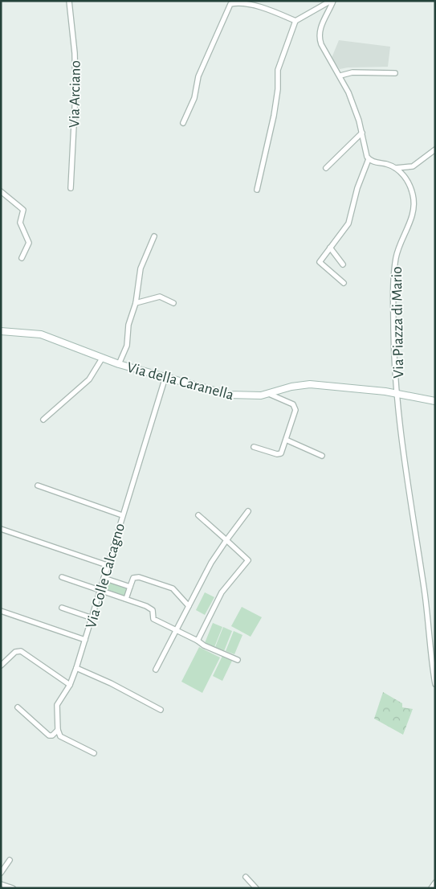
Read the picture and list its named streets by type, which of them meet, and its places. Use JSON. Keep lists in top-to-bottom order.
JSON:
{
  "streets": {
    "main road": ["Via della Caranella"],
    "street": ["Via Arciano", "Via Piazza di Mario", "Via Colle Calcagno"]
  },
  "crossings": [
    ["Via Piazza di Mario", "Via della Caranella"],
    ["Via della Caranella", "Via Colle Calcagno"]
  ]
}
